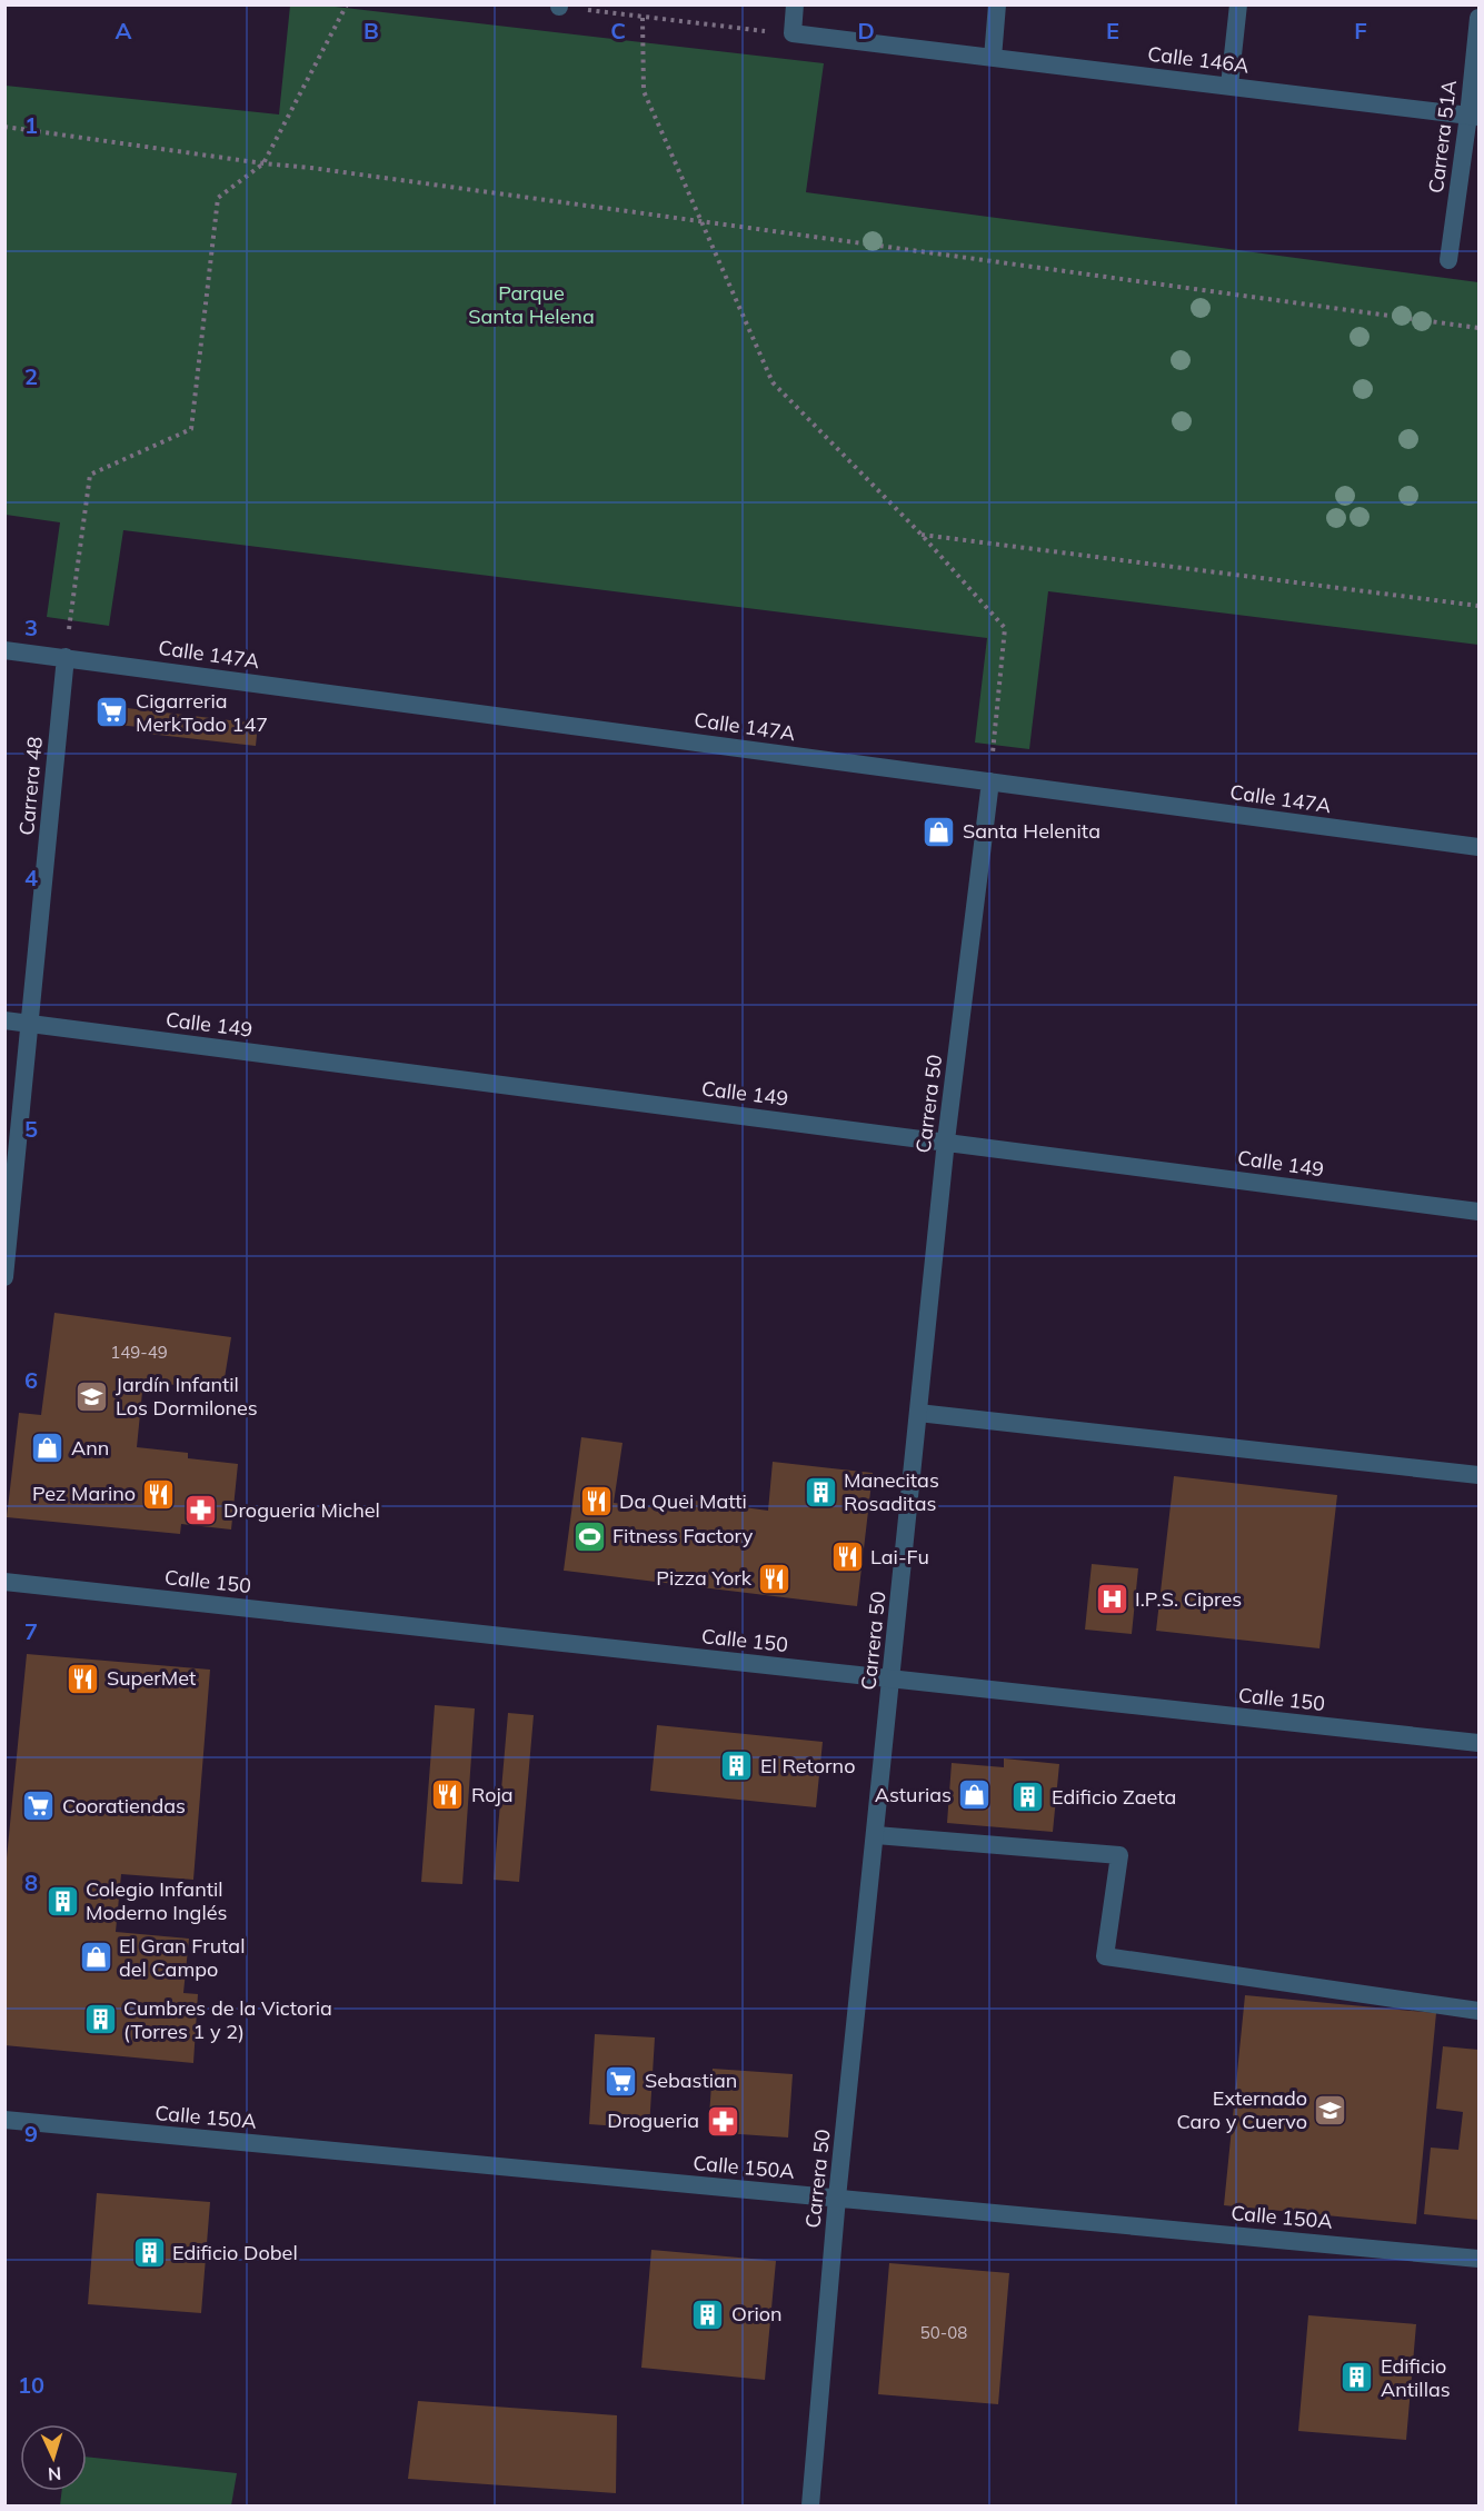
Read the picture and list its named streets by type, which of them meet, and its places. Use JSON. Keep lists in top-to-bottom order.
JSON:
{
  "streets": {
    "street": [
      "Calle 146A",
      "Carrera 51A",
      "Calle 147A",
      "Carrera 48",
      "Calle 149",
      "Carrera 50",
      "Calle 150",
      "Calle 150A"
    ]
  },
  "crossings": [
    ["Calle 146A", "Carrera 51A"],
    ["Calle 147A", "Carrera 48"],
    ["Calle 147A", "Carrera 50"],
    ["Carrera 48", "Calle 149"],
    ["Calle 149", "Carrera 50"],
    ["Carrera 50", "Calle 150"],
    ["Carrera 50", "Calle 150A"]
  ],
  "parks": ["Parque Santa Helena"],
  "places": {
    "supermarket": ["Cigarreria MerkTodo 147", "Cooratiendas", "Sebastian"],
    "shop": [
      "Santa Helenita",
      "Ann",
      "Asturias",
      "El Gran Frutal del Campo"
    ],
    "school or university": ["Jardín Infantil Los Dormilones", "Externado Caro y Cuervo"],
    "building": [
      "Manecitas Rosaditas",
      "El Retorno",
      "Edificio Zaeta",
      "Colegio Infantil Moderno Inglés",
      "Cumbres de la Victoria (Torres 1 y 2)",
      "Edificio Dobel",
      "Orion",
      "Edificio Antillas"
    ],
    "restaurant": [
      "Pez Marino",
      "Da Quei Matti",
      "Lai-Fu",
      "Pizza York",
      "SuperMet",
      "Roja"
    ],
    "pharmacy": ["Drogueria Michel", "Drogueria"],
    "sports": ["Fitness Factory"],
    "hospital": ["I.P.S. Cipres"]
  },
  "house_numbers": ["149-49", "50-08"],
  "north": "bottom",
  "grid": {
    "columns": [
      "A",
      "B",
      "C",
      "D",
      "E",
      "F"
    ],
    "rows": [
      "1",
      "2",
      "3",
      "4",
      "5",
      "6",
      "7",
      "8",
      "9",
      "10"
    ]
  }
}
